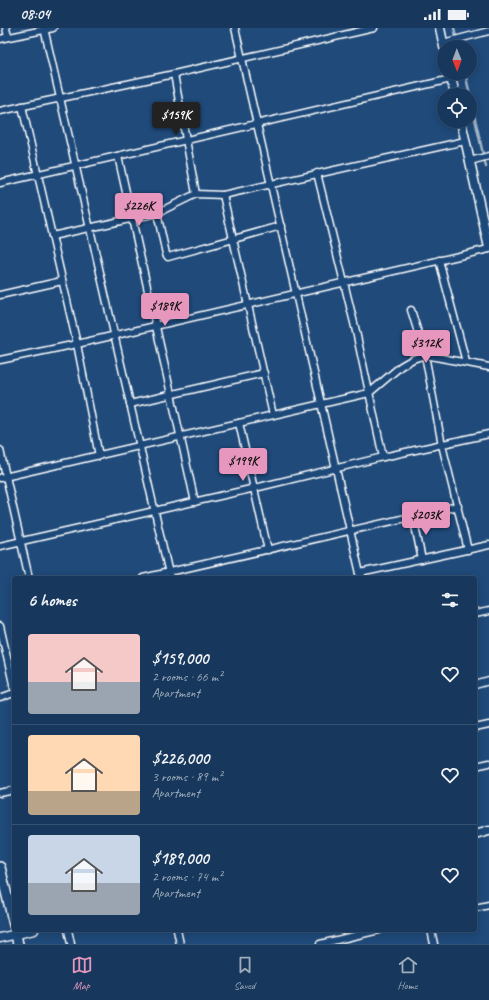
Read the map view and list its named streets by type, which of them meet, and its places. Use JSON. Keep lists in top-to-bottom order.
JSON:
{
  "north": "bottom",
  "page": {
    "status": "08:04",
    "price": [
      "$159K",
      "$226K",
      "$189K",
      "$312K",
      "$199K",
      "$203K"
    ],
    "heading": "6 homes",
    "list": [
      {
        "name": "$159,000",
        "note": "2 rooms · 66 m² · Apartment"
      },
      {
        "name": "$226,000",
        "note": "3 rooms · 89 m² · Apartment"
      },
      {
        "name": "$189,000",
        "note": "2 rooms · 74 m² · Apartment"
      }
    ],
    "tabs": ["Map", "Saved", "Home"]
  }
}
